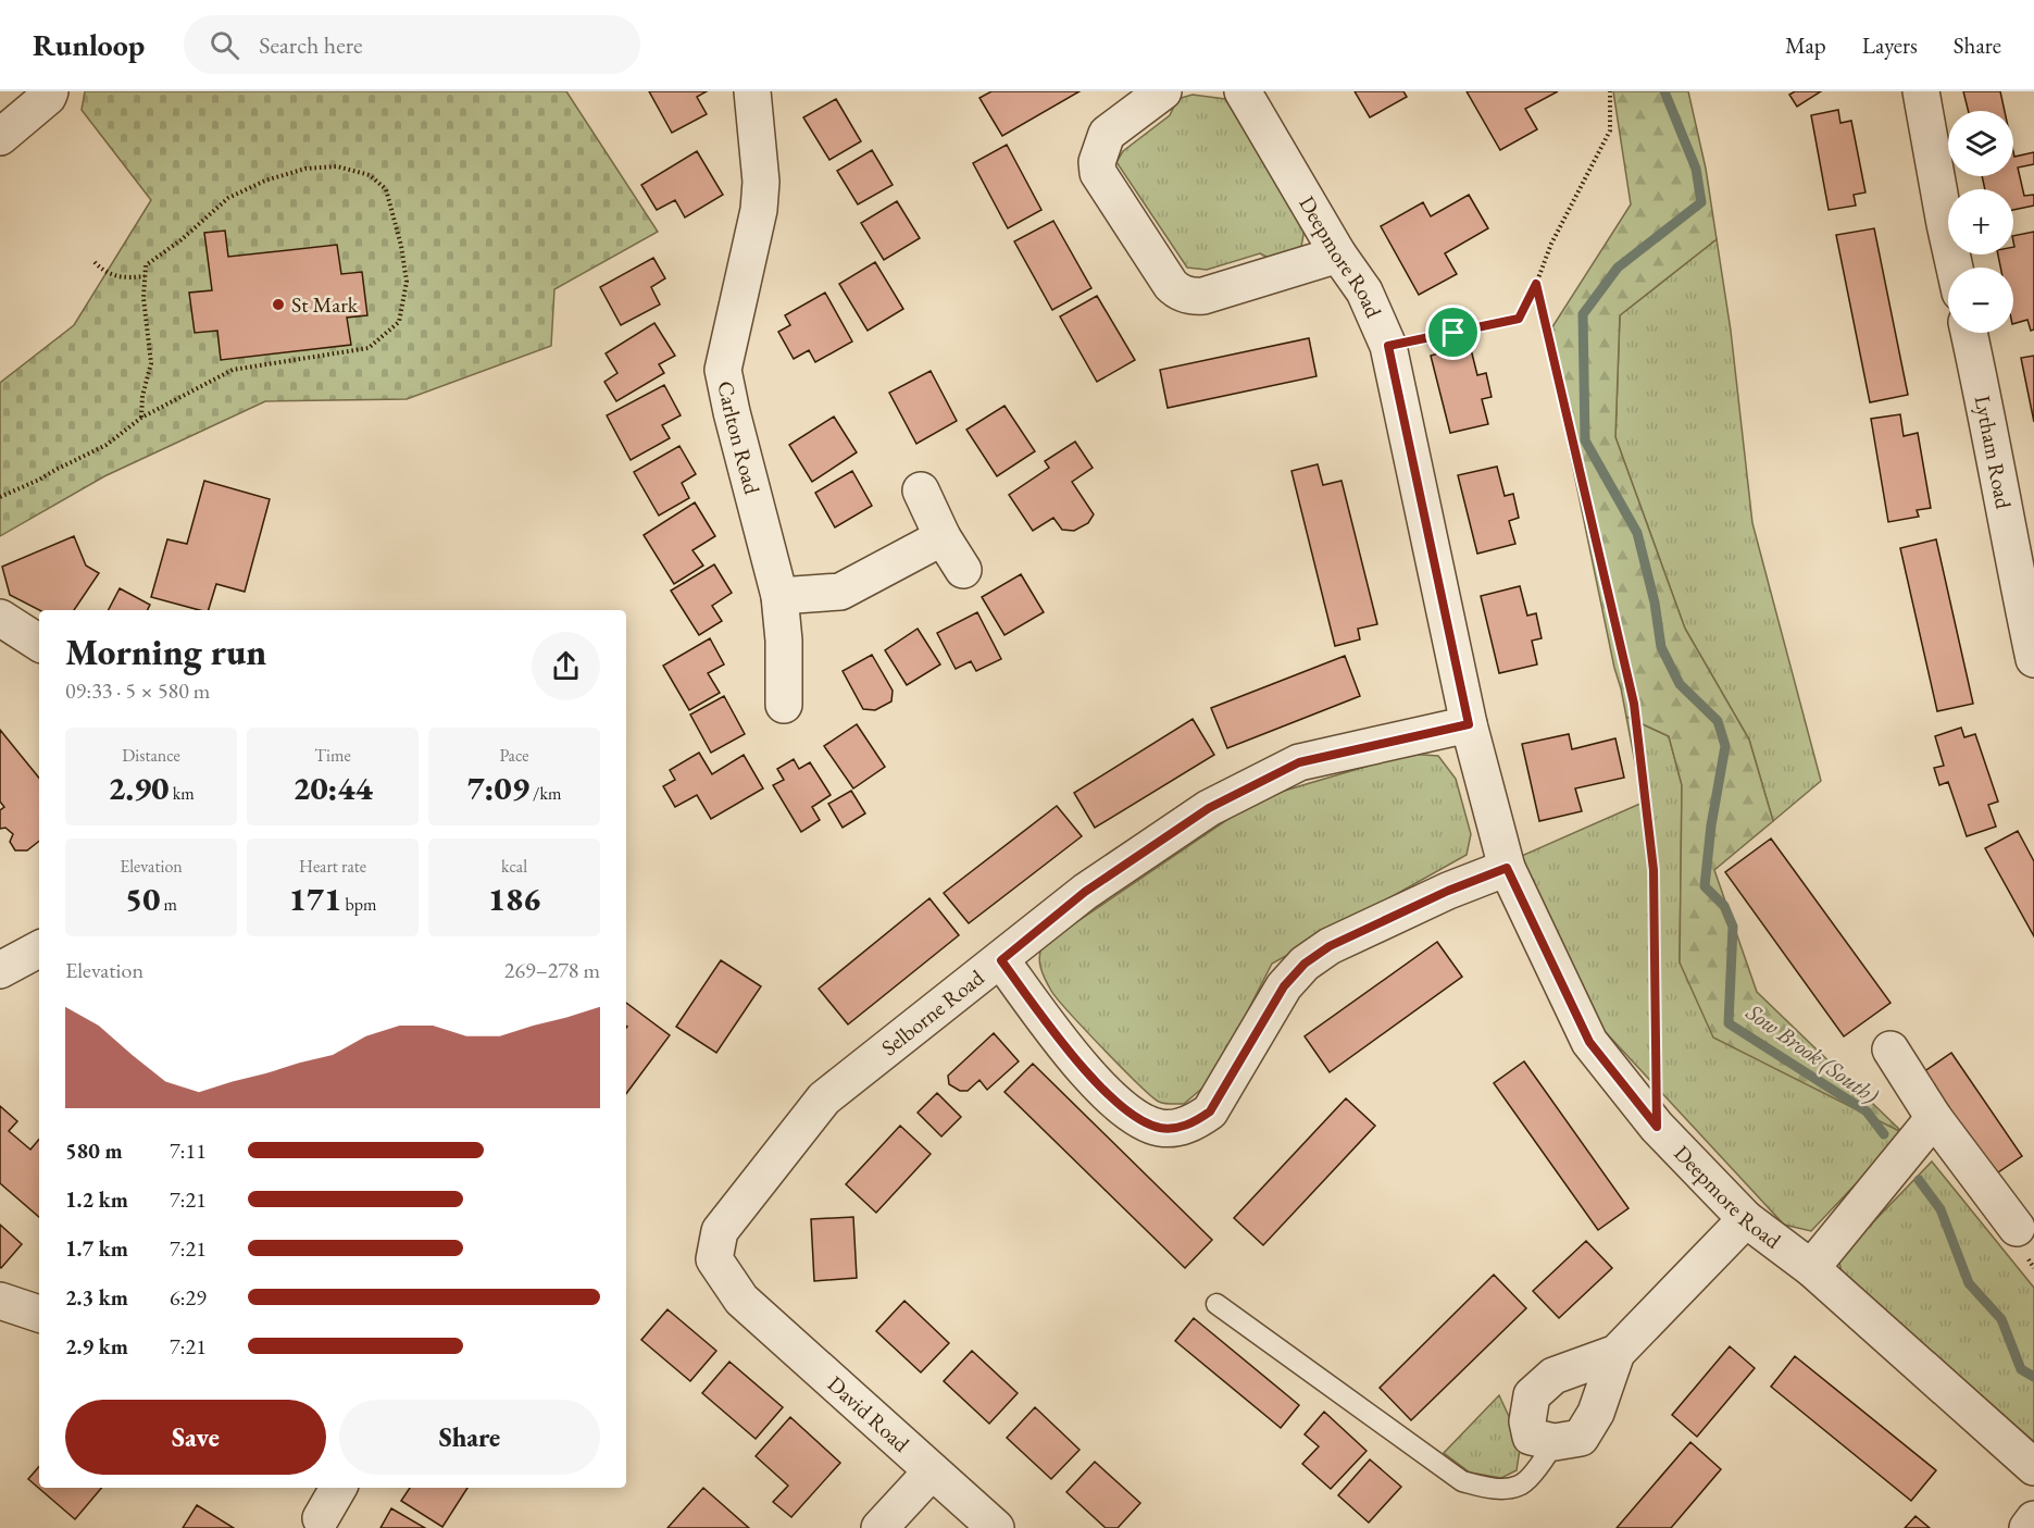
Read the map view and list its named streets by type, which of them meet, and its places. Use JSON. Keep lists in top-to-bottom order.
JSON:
{
  "streets": {
    "street": [
      "Deepmore Road",
      "Carlton Road",
      "Lytham Road",
      "Selborne Road",
      "David Road"
    ]
  },
  "crossings": [
    ["Deepmore Road", "Selborne Road"],
    ["Selborne Road", "David Road"]
  ],
  "water": ["Sow Brook (South)"],
  "places": ["St Mark"],
  "page": {
    "header": "Runloop",
    "search": "Search here",
    "nav": ["Map", "Layers", "Share"],
    "map_buttons": ["+", "−"],
    "heading": ["Morning run", "09:33 · 5 × 580 m"],
    "stats": [
      ["Distance", "2.90 km"],
      ["Time", "20:44"],
      ["Pace", "7:09 /km"],
      ["Elevation", "50 m"],
      ["Heart rate", "171 bpm"],
      ["kcal", "186"]
    ],
    "chart": ["Elevation", "269–278 m"],
    "list": [
      {
        "name": "580 m",
        "note": "7:11"
      },
      {
        "name": "1.2 km",
        "note": "7:21"
      },
      {
        "name": "1.7 km",
        "note": "7:21"
      },
      {
        "name": "2.3 km",
        "note": "6:29"
      },
      {
        "name": "2.9 km",
        "note": "7:21"
      }
    ],
    "buttons": ["Save", "Share"]
  }
}
